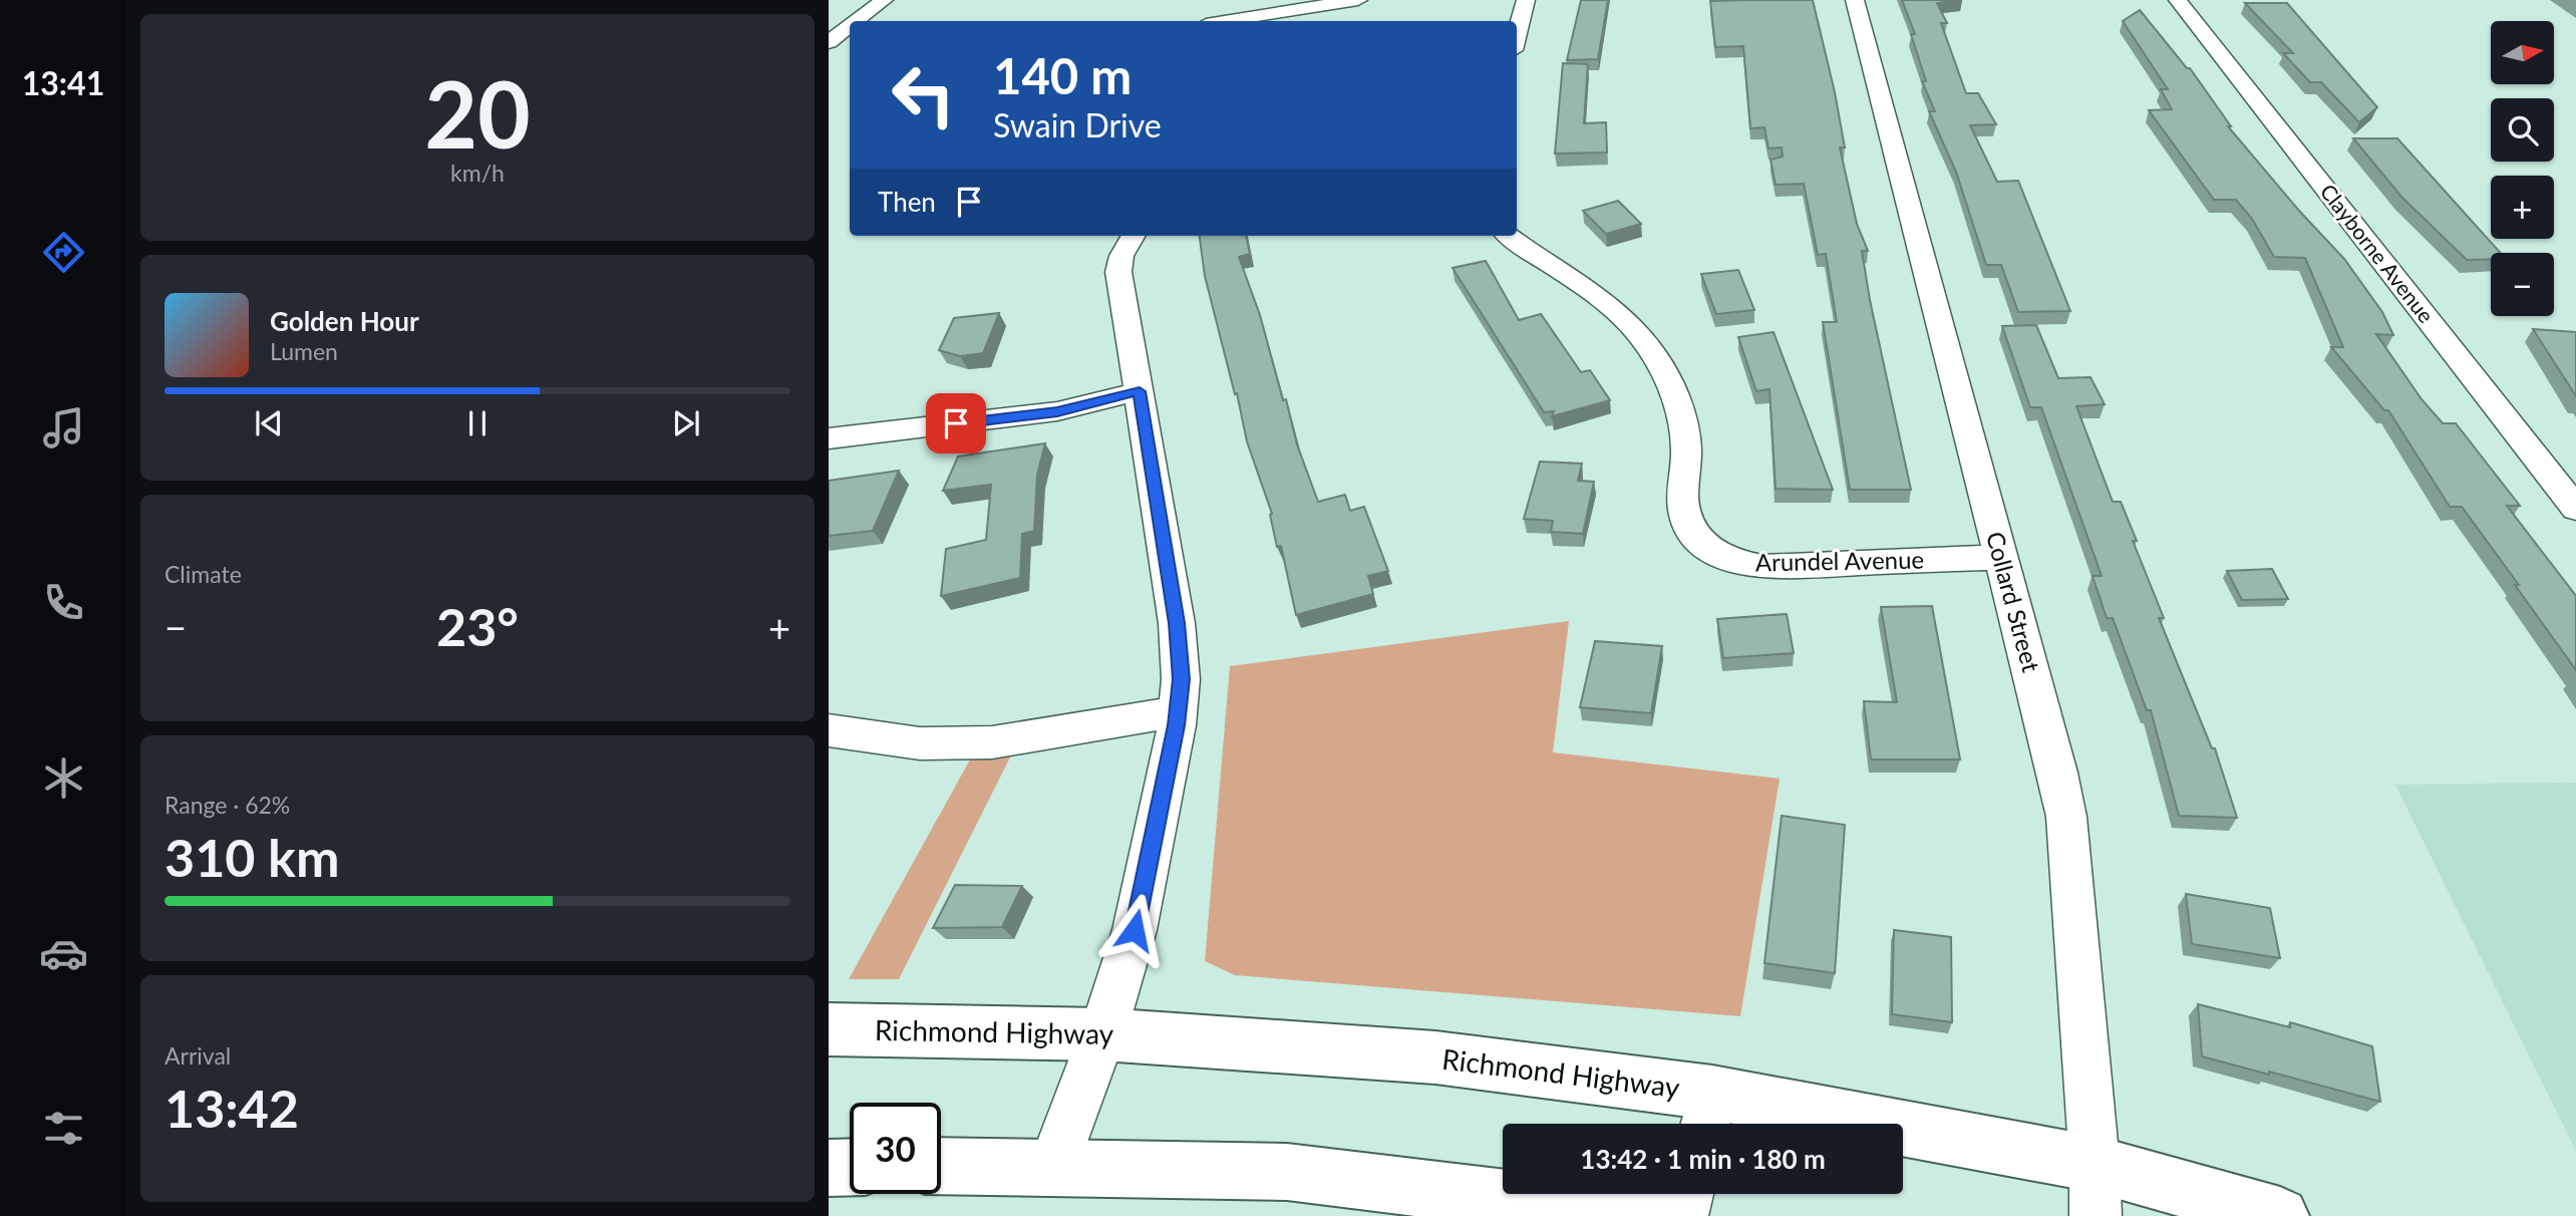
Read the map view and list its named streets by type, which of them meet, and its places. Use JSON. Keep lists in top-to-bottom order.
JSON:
{
  "streets": {
    "highway": ["Richmond Highway"],
    "street": ["Clayborne Avenue", "Arundel Avenue", "Collard Street"]
  },
  "crossings": [
    ["Arundel Avenue", "Collard Street"],
    ["Collard Street", "Richmond Highway"]
  ],
  "north": "right",
  "page": {
    "tabs": "13:41",
    "tile": [
      ["20", "km/h"],
      "Climate",
      ["Range · 62%", "310 km"],
      ["Arrival", "13:42"]
    ],
    "map_buttons": ["+", "−"],
    "turn": ["140 m", "Swain Drive"],
    "then": "Then",
    "song": ["Golden Hour", "Lumen"],
    "heat": ["−", "23°", "+"],
    "limit": "30",
    "trip": "13:42 · 1 min · 180 m"
  }
}
